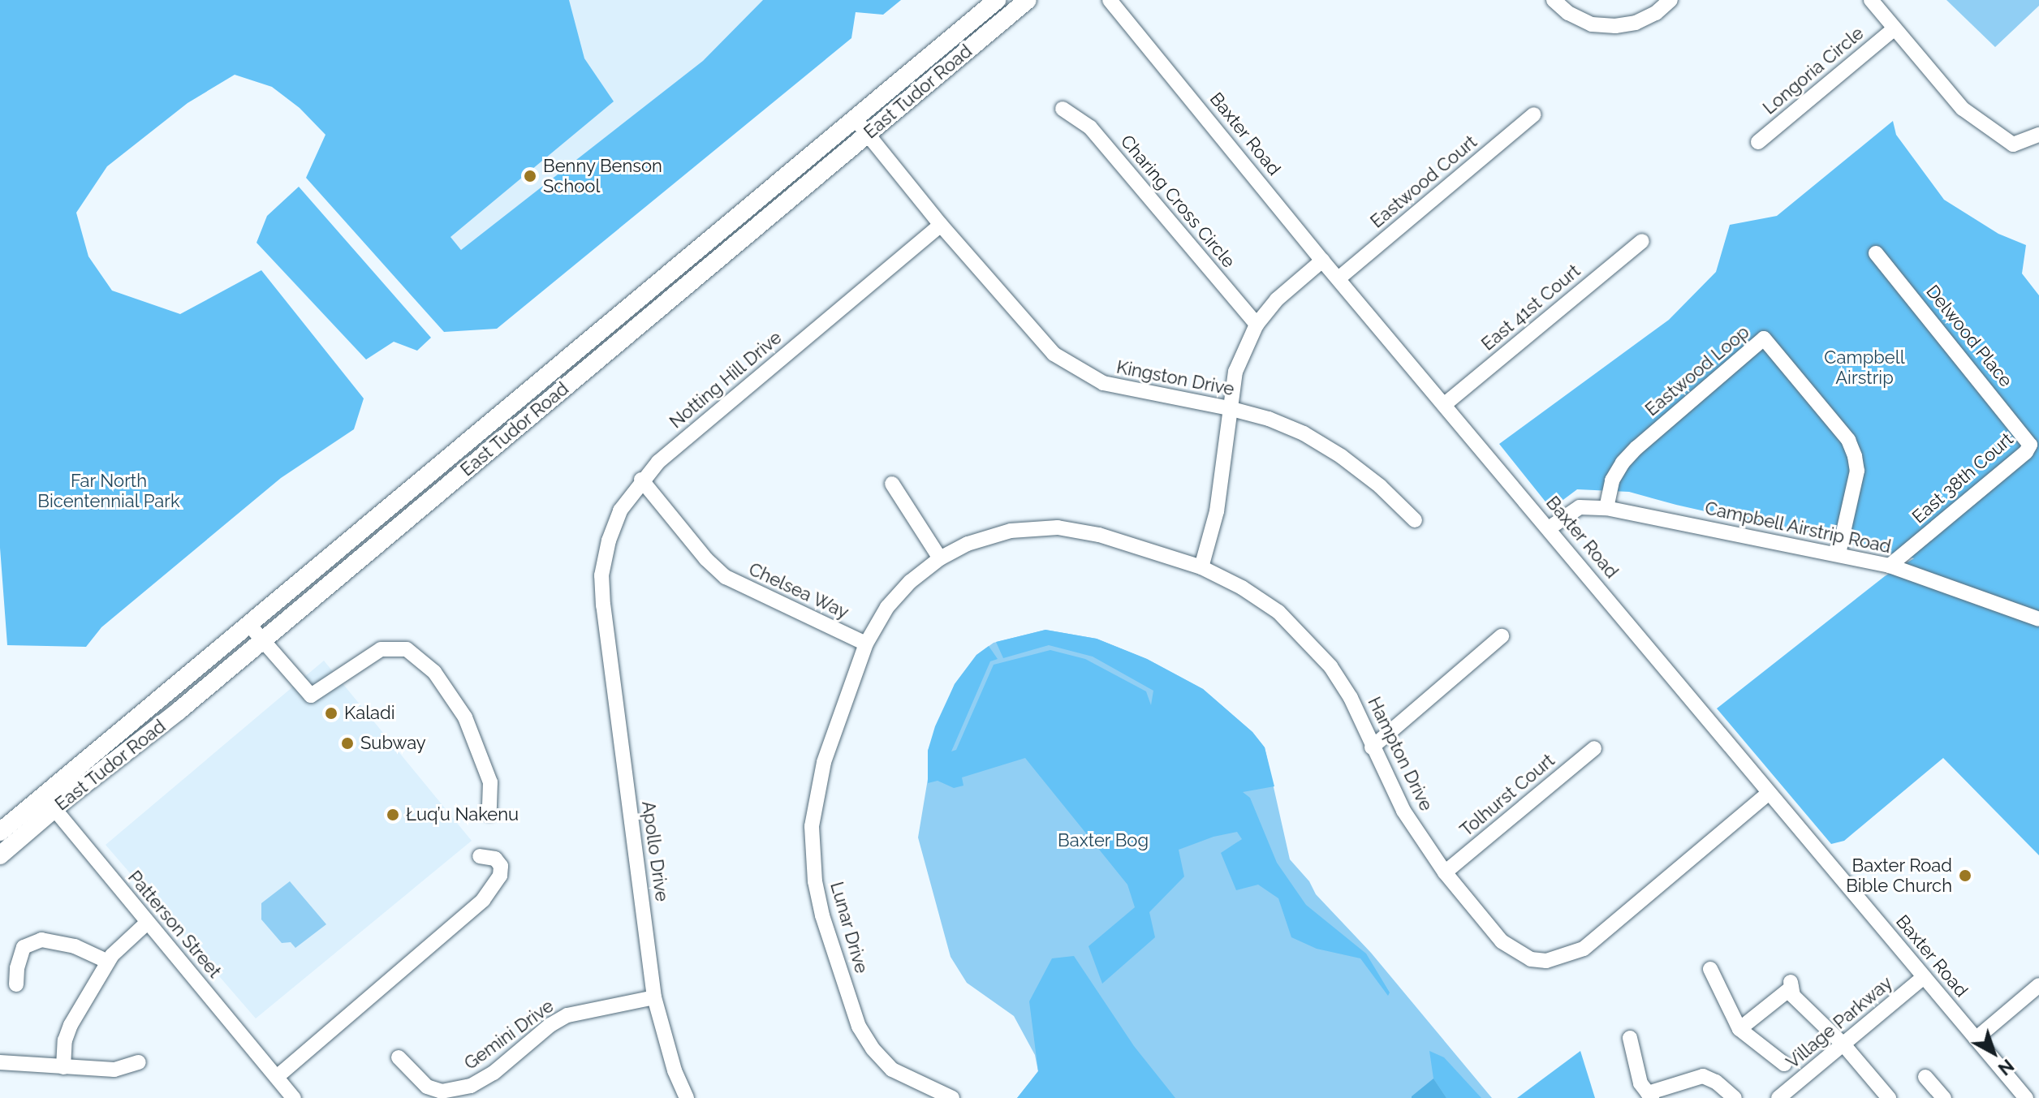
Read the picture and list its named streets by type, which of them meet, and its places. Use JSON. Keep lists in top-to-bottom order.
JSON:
{
  "streets": {
    "main road": ["East Tudor Road"],
    "street": [
      "Longoria Circle",
      "Baxter Road",
      "Eastwood Court",
      "Charing Cross Circle",
      "East 41st Court",
      "Delwood Place",
      "Eastwood Loop",
      "Kingston Drive",
      "Notting Hill Drive",
      "East 38th Court",
      "Campbell Airstrip Road",
      "Chelsea Way",
      "Hampton Drive",
      "Tolhurst Court",
      "Apollo Drive",
      "Patterson Street",
      "Lunar Drive",
      "Village Parkway",
      "Gemini Drive"
    ]
  },
  "crossings": [
    ["East Tudor Road", "Kingston Drive"],
    ["East Tudor Road", "Patterson Street"],
    ["Baxter Road", "Eastwood Court"],
    ["Baxter Road", "East 41st Court"],
    ["Baxter Road", "Campbell Airstrip Road"],
    ["Baxter Road", "Hampton Drive"],
    ["Baxter Road", "Village Parkway"],
    ["Delwood Place", "East 38th Court"],
    ["Eastwood Loop", "Campbell Airstrip Road"],
    ["Kingston Drive", "Notting Hill Drive"],
    ["Notting Hill Drive", "Chelsea Way"],
    ["Notting Hill Drive", "Apollo Drive"],
    ["East 38th Court", "Campbell Airstrip Road"],
    ["Chelsea Way", "Lunar Drive"],
    ["Hampton Drive", "Tolhurst Court"],
    ["Hampton Drive", "Lunar Drive"],
    ["Apollo Drive", "Gemini Drive"]
  ],
  "parks": ["Campbell Airstrip", "Far North Bicentennial Park", "Baxter Bog"],
  "places": [
    "Benny Benson School",
    "Kaladi",
    "Subway",
    "Łuq’u Nakenu",
    "Baxter Road Bible Church"
  ],
  "north": "bottom right"
}
